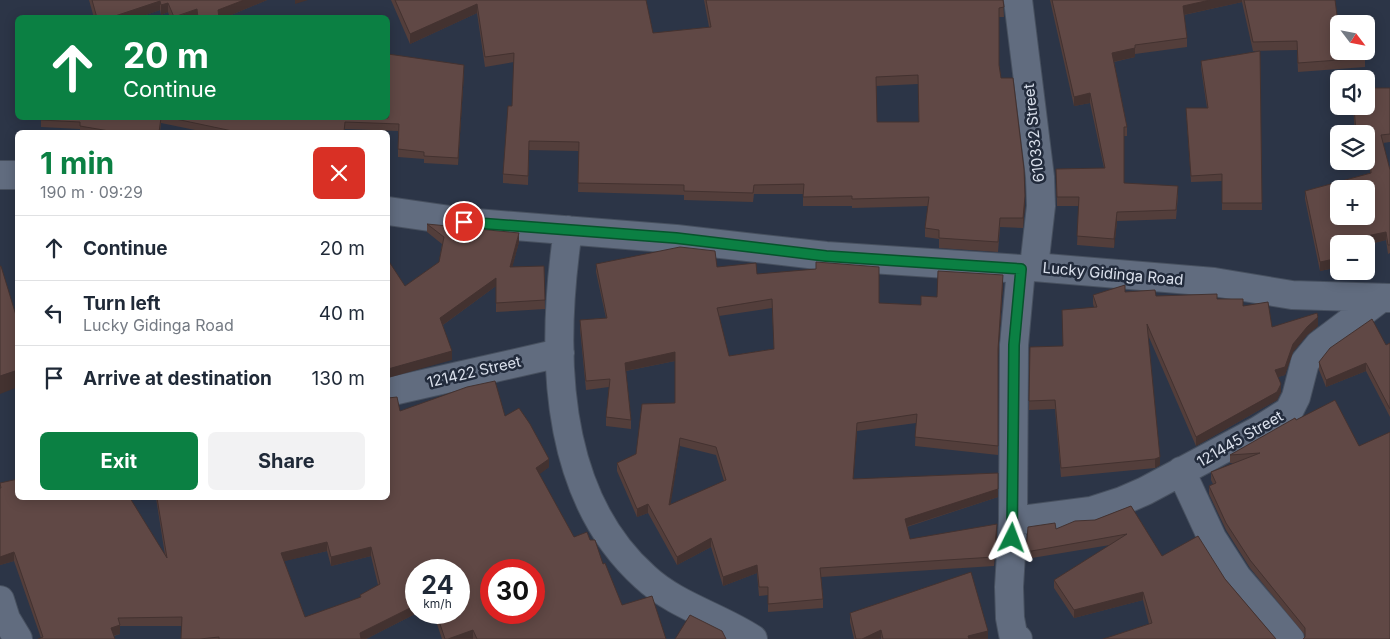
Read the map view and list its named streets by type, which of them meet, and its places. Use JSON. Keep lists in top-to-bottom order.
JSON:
{
  "streets": {
    "street": [
      "610332 Street",
      "Lucky Gidinga Road",
      "121422 Street",
      "121445 Street"
    ]
  },
  "crossings": [
    ["610332 Street", "Lucky Gidinga Road"],
    ["Lucky Gidinga Road", "121445 Street"]
  ],
  "north": "bottom right",
  "page": {
    "map_buttons": ["+", "−"],
    "turn": ["20 m", "Continue"],
    "heading": ["1 min", "190 m · 09:29"],
    "list": [
      {
        "name": "Continue",
        "value": "20 m"
      },
      {
        "name": "Turn left",
        "note": "Lucky Gidinga Road",
        "value": "40 m"
      },
      {
        "name": "Arrive at destination",
        "value": "130 m"
      }
    ],
    "buttons": ["Exit", "Share"],
    "speed": "24 km/h",
    "limit": "30"
  }
}
